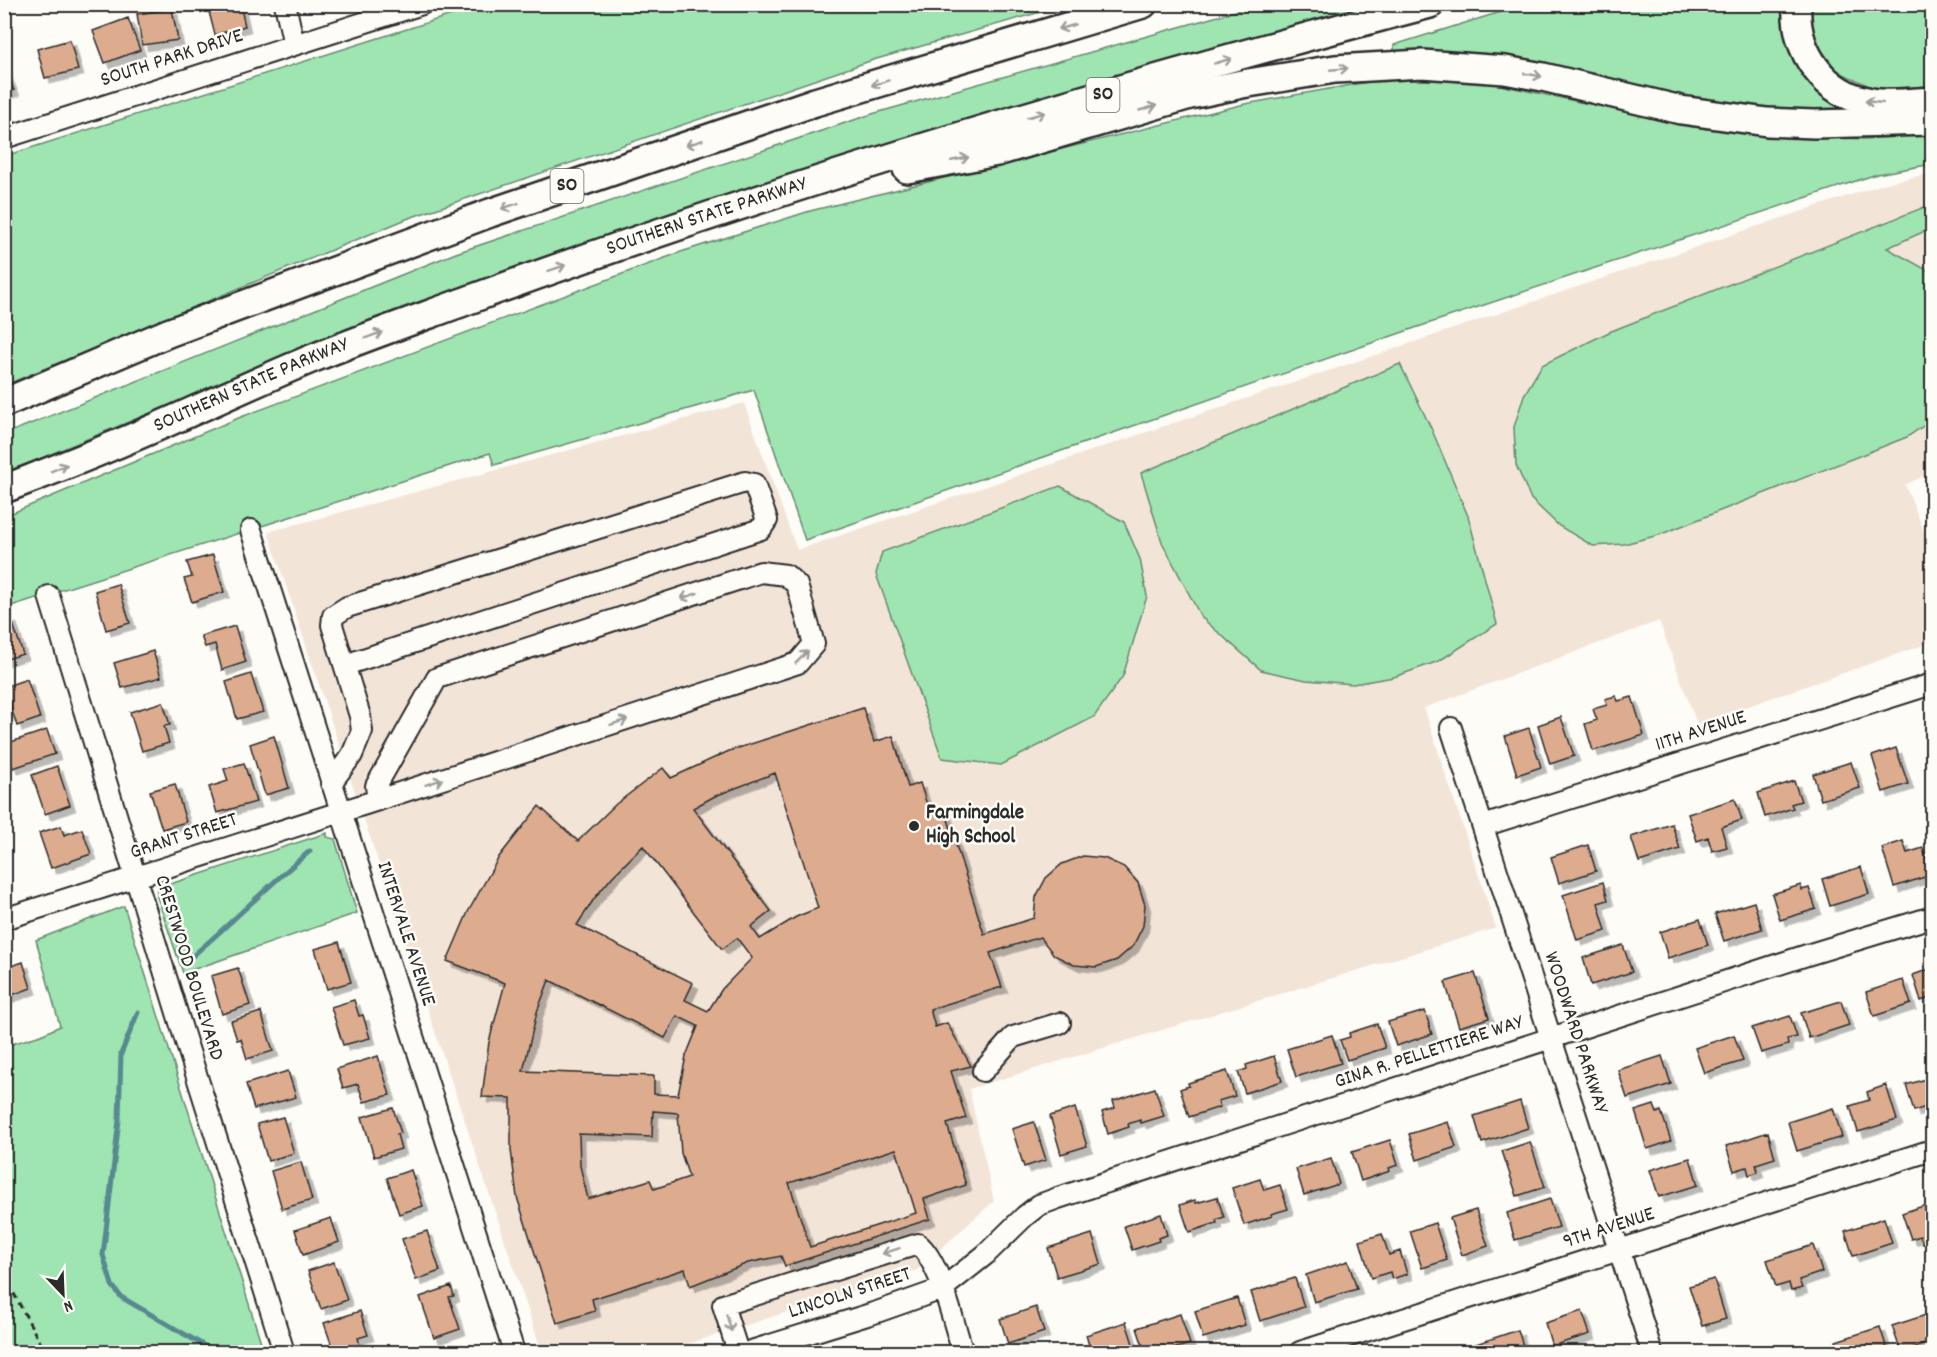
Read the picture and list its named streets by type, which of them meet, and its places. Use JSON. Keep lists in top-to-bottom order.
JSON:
{
  "streets": {
    "highway": ["SO", "SOUTHERN STATE PARKWAY"],
    "street": [
      "SOUTH PARK DRIVE",
      "11TH AVENUE",
      "GRANT STREET",
      "INTERVALE AVENUE",
      "CRESTWOOD BOULEVARD",
      "WOODWARD PARKWAY",
      "GINA R. PELLETTIERE WAY",
      "9TH AVENUE",
      "LINCOLN STREET"
    ]
  },
  "crossings": [
    ["11TH AVENUE", "WOODWARD PARKWAY"],
    ["GRANT STREET", "INTERVALE AVENUE"],
    ["GRANT STREET", "CRESTWOOD BOULEVARD"],
    ["WOODWARD PARKWAY", "GINA R. PELLETTIERE WAY"],
    ["WOODWARD PARKWAY", "9TH AVENUE"],
    ["GINA R. PELLETTIERE WAY", "LINCOLN STREET"]
  ],
  "places": ["Farmingdale High School"],
  "north": "bottom right"
}
